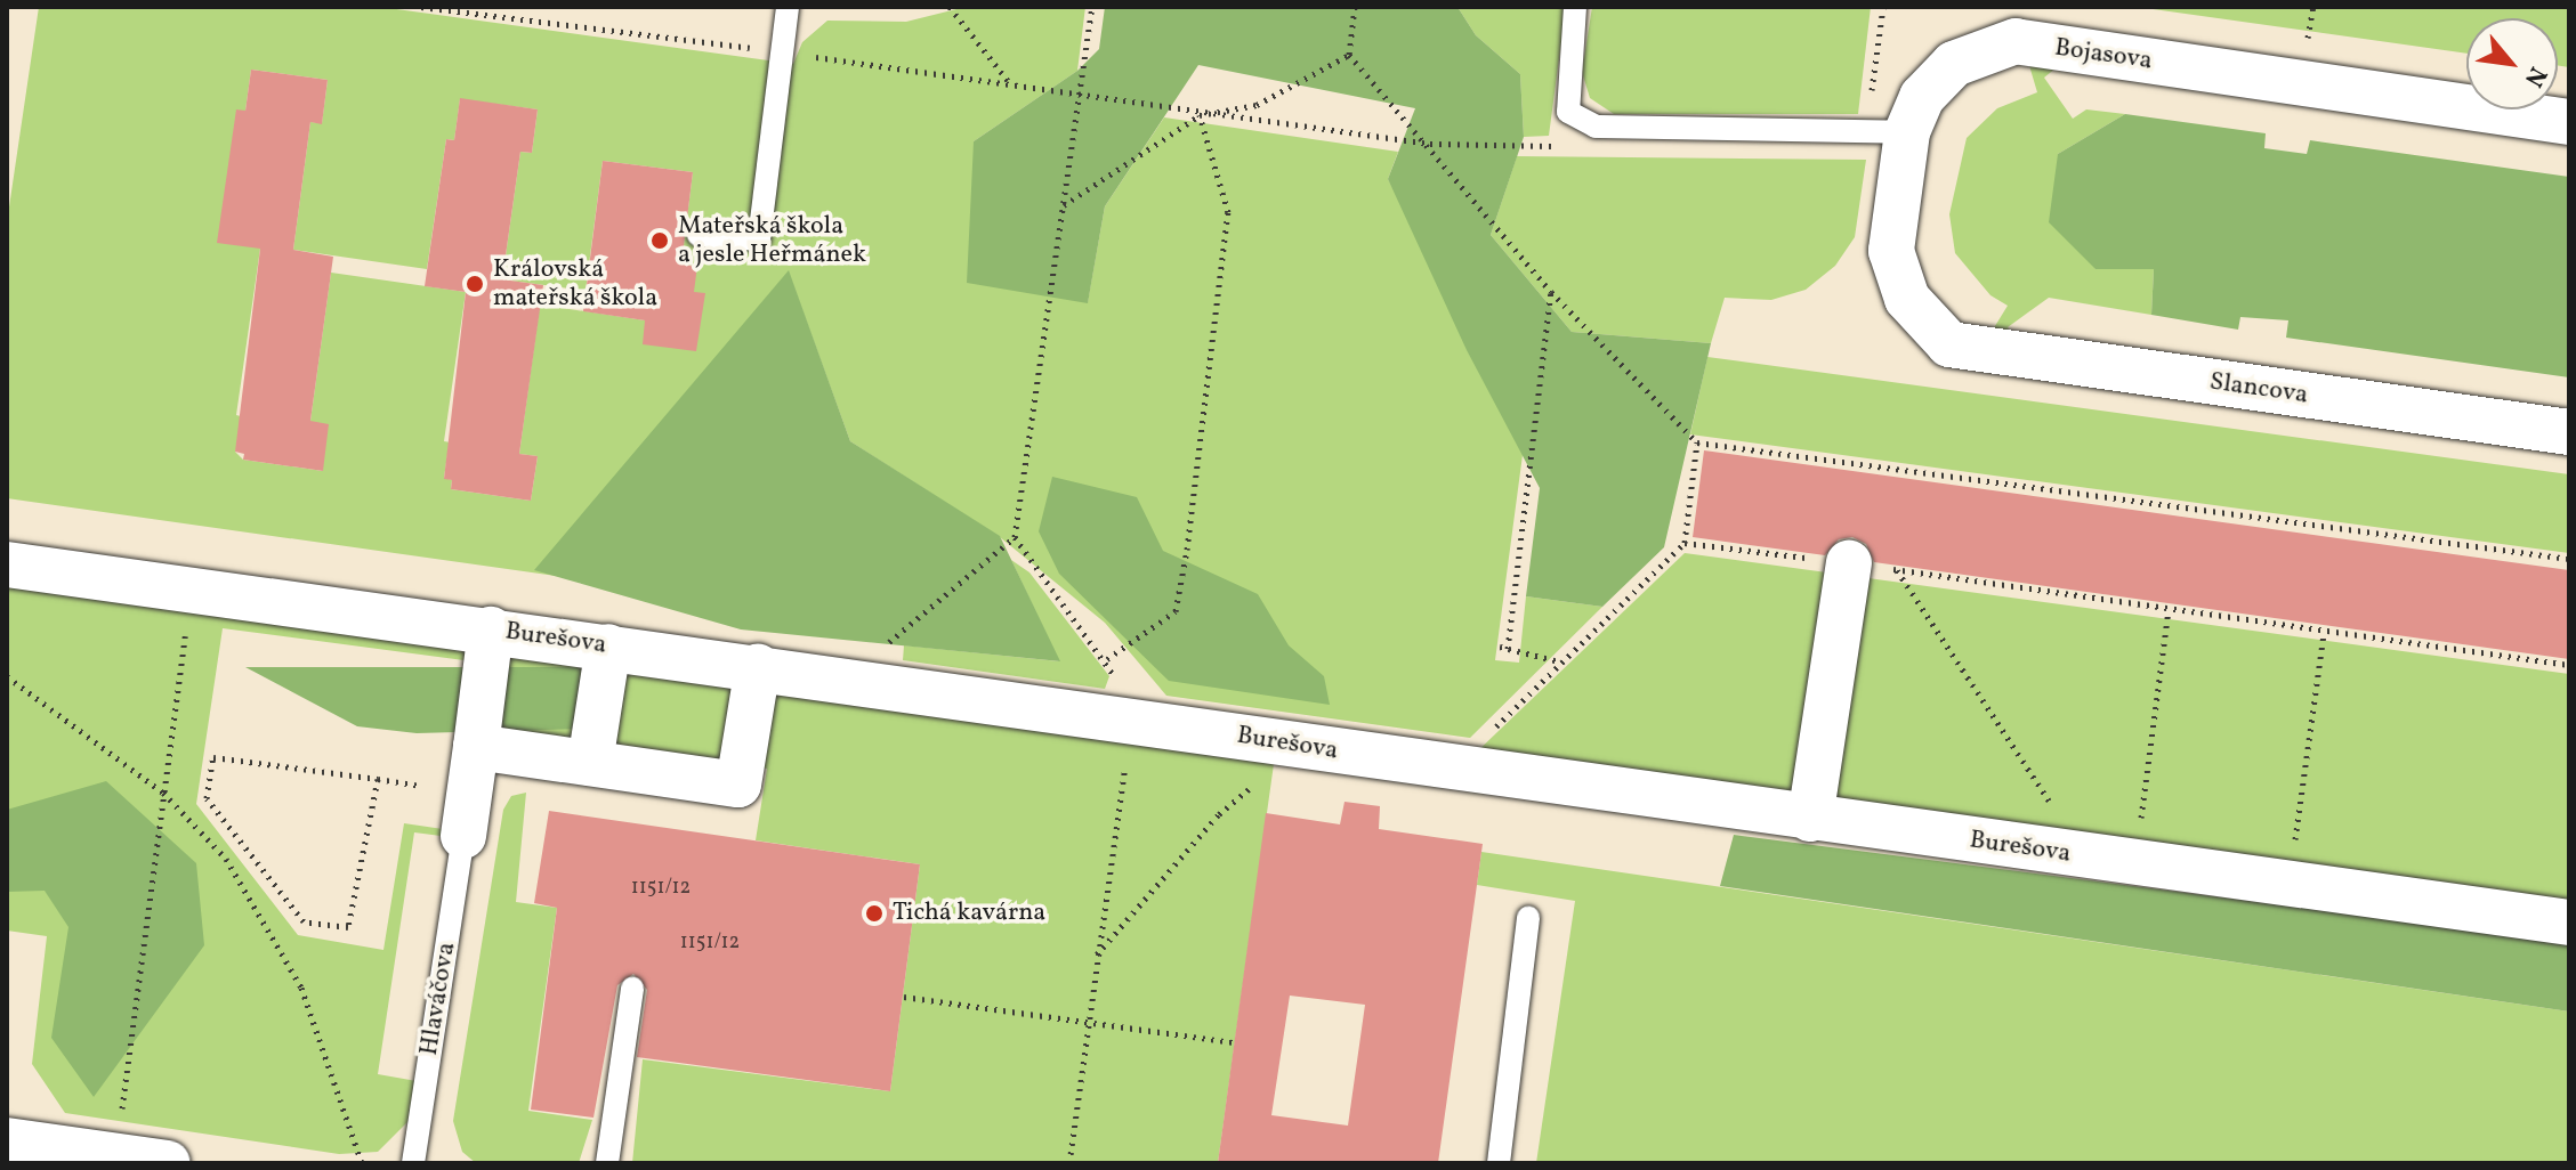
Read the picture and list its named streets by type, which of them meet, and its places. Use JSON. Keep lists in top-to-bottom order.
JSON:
{
  "streets": {
    "street": ["Bojasova", "Slancova", "Burešova"],
    "lane": ["Hlaváčova"]
  },
  "crossings": [
    ["Bojasova", "Slancova"]
  ],
  "places": ["Mateřská škola a jesle Heřmánek", "Královská mateřská škola", "Tichá kavárna"],
  "house_numbers": ["1151/12", "1151/12"],
  "north": "bottom right"
}
